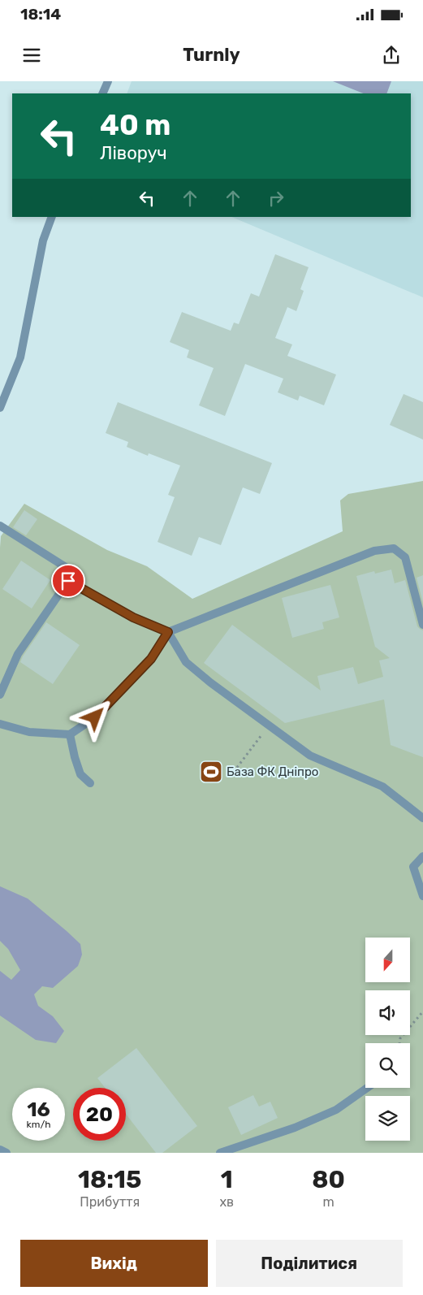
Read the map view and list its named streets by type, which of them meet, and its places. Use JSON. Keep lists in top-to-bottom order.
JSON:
{
  "places": {
    "sports": ["База ФК Дніпро"]
  },
  "north": "bottom",
  "page": {
    "status": "18:14",
    "header": "Turnly",
    "turn": ["40 m", "Ліворуч"],
    "speed": "16 km/h",
    "limit": "20",
    "eta": [
      "18:15",
      "Прибуття",
      "1",
      "хв",
      "80",
      "m"
    ],
    "buttons": ["Вихід", "Поділитися"]
  }
}
